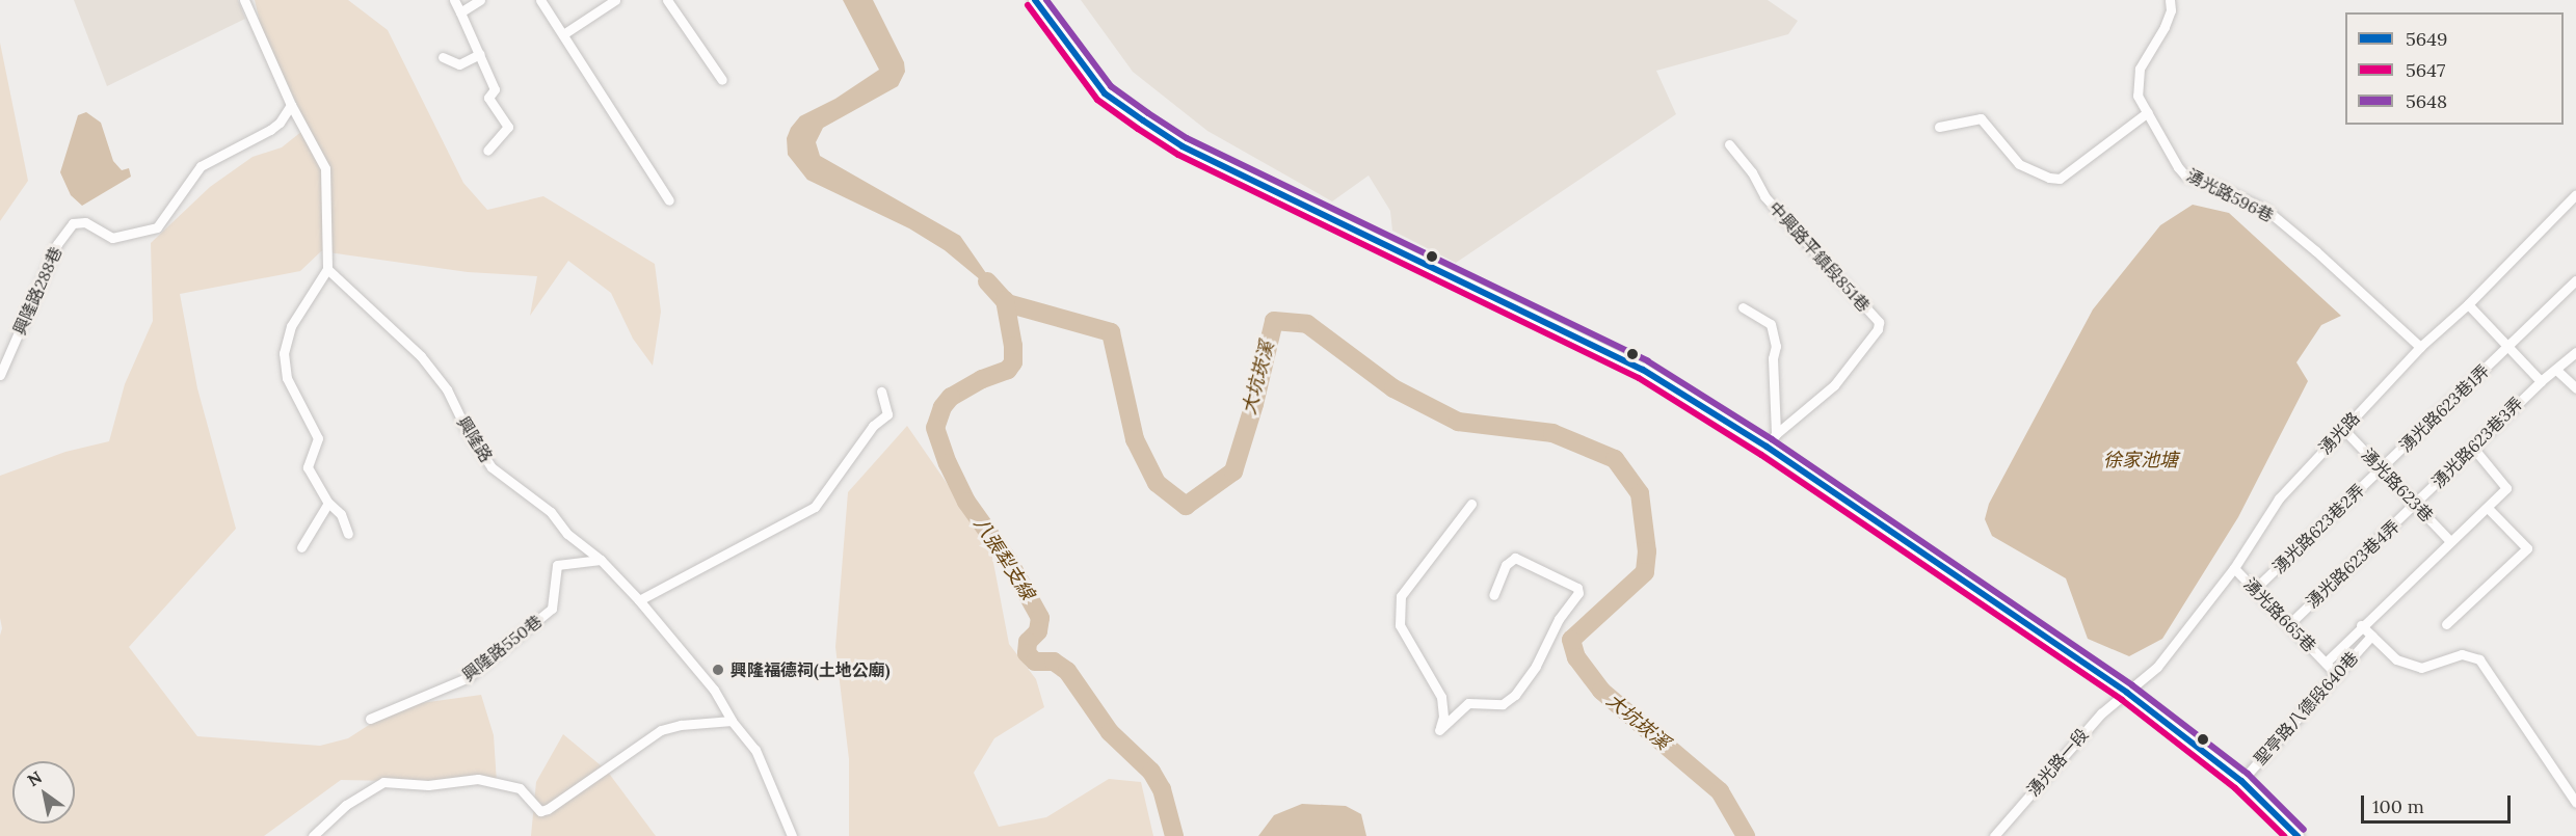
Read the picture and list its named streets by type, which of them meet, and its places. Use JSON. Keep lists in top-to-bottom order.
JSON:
{
  "streets": {
    "street": [
      "湧光路596巷",
      "中興路平鎮段851巷",
      "興隆路288巷",
      "湧光路623巷1弄",
      "湧光路",
      "興隆路",
      "湧光路623巷3弄",
      "湧光路623巷",
      "湧光路623巷2弄",
      "湧光路623巷4弄",
      "湧光路665巷",
      "興隆路550巷",
      "聖亭路八德段640巷",
      "湧光路一段"
    ]
  },
  "crossings": [
    ["湧光路596巷", "湧光路"],
    ["湧光路623巷1弄", "湧光路623巷"],
    ["湧光路623巷1弄", "湧光路623巷2弄"],
    ["湧光路", "湧光路623巷"],
    ["湧光路", "湧光路665巷"],
    ["湧光路", "湧光路一段"],
    ["興隆路", "興隆路550巷"],
    ["湧光路623巷3弄", "湧光路623巷"],
    ["湧光路623巷3弄", "湧光路623巷4弄"],
    ["湧光路623巷", "湧光路623巷2弄"],
    ["湧光路623巷", "湧光路623巷4弄"],
    ["湧光路623巷2弄", "湧光路665巷"],
    ["湧光路623巷4弄", "湧光路665巷"],
    ["湧光路665巷", "聖亭路八德段640巷"]
  ],
  "water": ["大坑崁溪", "徐家池塘", "八張犁支線"],
  "places": ["興隆福德祠(土地公廟)"],
  "lines": ["transit line 5649", "transit line 5648", "transit line 5647"],
  "legend": ["5649", "5647", "5648"],
  "scale_bar": "100 m",
  "north": "top left"
}
